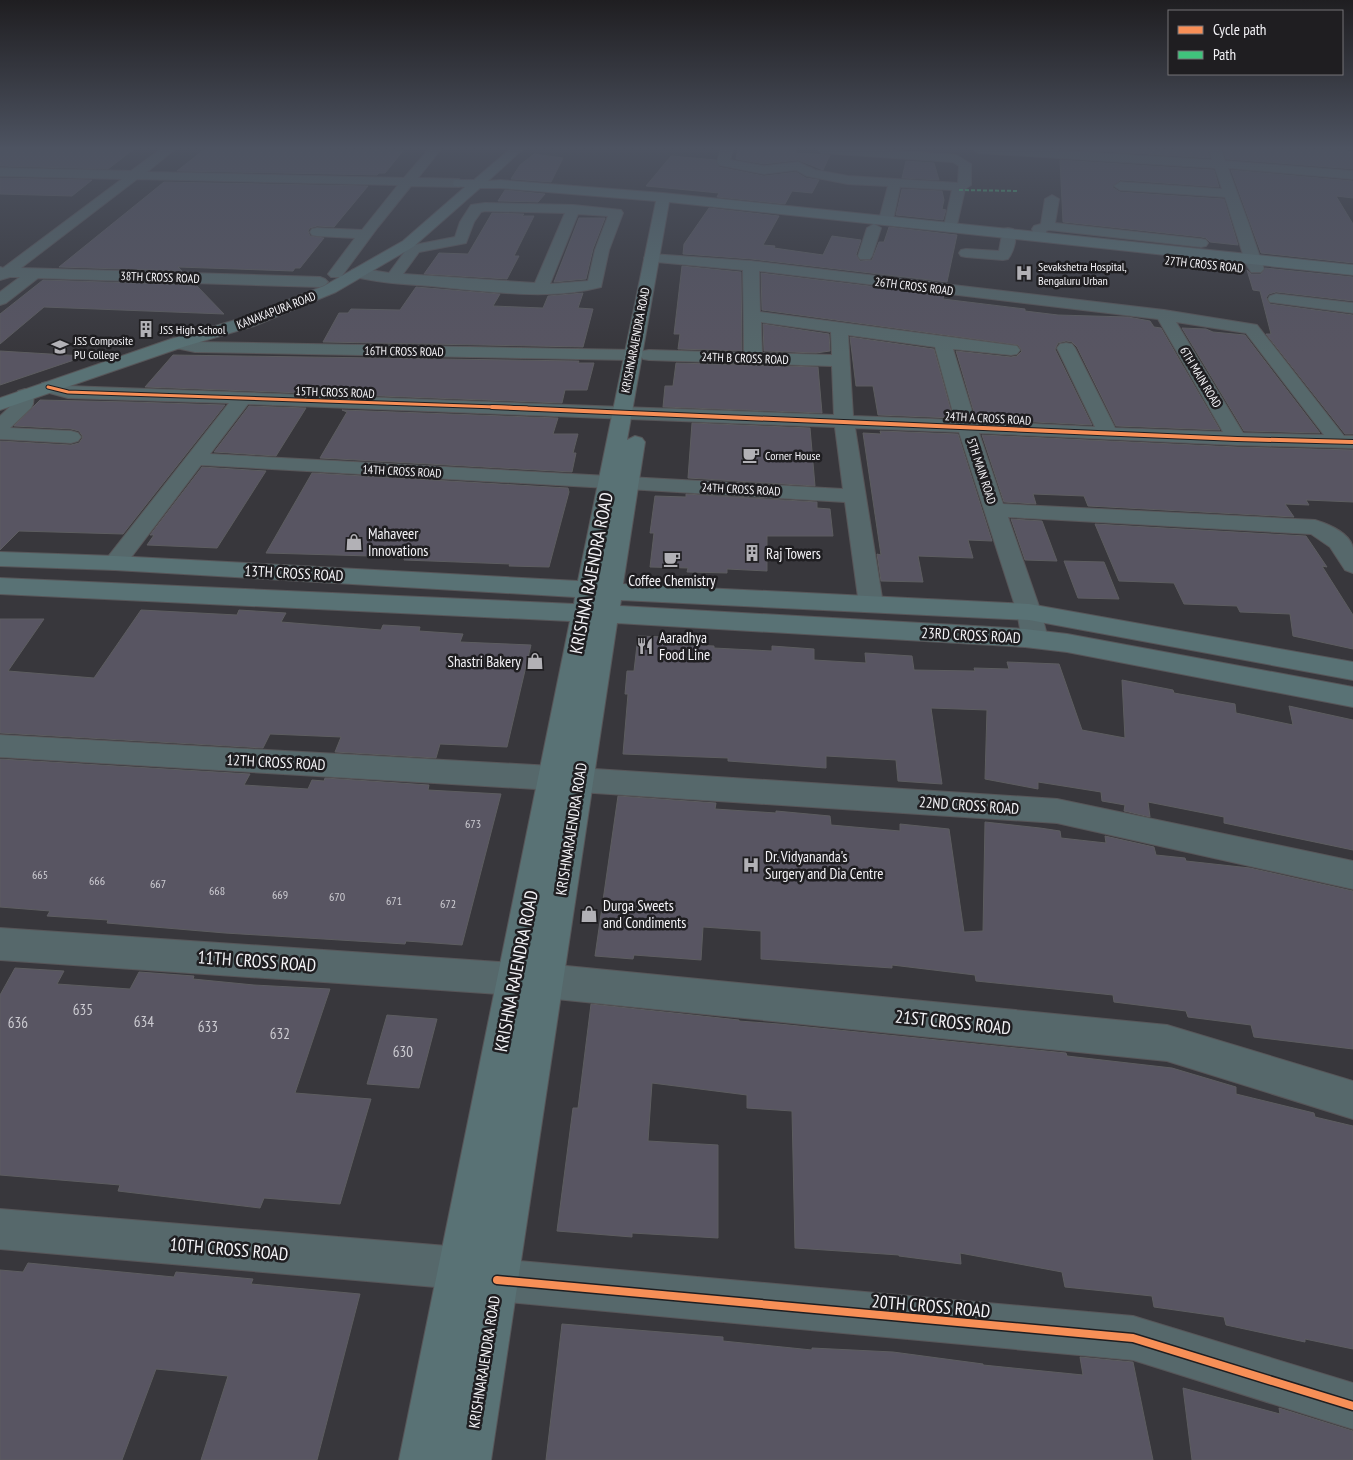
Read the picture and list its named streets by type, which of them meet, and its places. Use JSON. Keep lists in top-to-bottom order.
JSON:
{
  "streets": {
    "main road": [
      "27TH CROSS ROAD",
      "KANAKAPURA ROAD",
      "KRISHNARAJENDRA ROAD",
      "13TH CROSS ROAD",
      "KRISHNA RAJENDRA ROAD",
      "23RD CROSS ROAD"
    ],
    "street": [
      "38TH CROSS ROAD",
      "26TH CROSS ROAD",
      "16TH CROSS ROAD",
      "24TH B CROSS ROAD",
      "6TH MAIN ROAD",
      "15TH CROSS ROAD",
      "24TH A CROSS ROAD",
      "14TH CROSS ROAD",
      "5TH MAIN ROAD",
      "24TH CROSS ROAD",
      "12TH CROSS ROAD",
      "22ND CROSS ROAD",
      "11TH CROSS ROAD",
      "21ST CROSS ROAD",
      "10TH CROSS ROAD",
      "20TH CROSS ROAD"
    ]
  },
  "crossings": [
    ["38TH CROSS ROAD", "KANAKAPURA ROAD"],
    ["26TH CROSS ROAD", "KRISHNARAJENDRA ROAD"],
    ["26TH CROSS ROAD", "6TH MAIN ROAD"],
    ["26TH CROSS ROAD", "24TH A CROSS ROAD"],
    ["KANAKAPURA ROAD", "16TH CROSS ROAD"],
    ["KANAKAPURA ROAD", "15TH CROSS ROAD"],
    ["KRISHNARAJENDRA ROAD", "16TH CROSS ROAD"],
    ["KRISHNARAJENDRA ROAD", "24TH B CROSS ROAD"],
    ["KRISHNARAJENDRA ROAD", "15TH CROSS ROAD"],
    ["KRISHNARAJENDRA ROAD", "24TH A CROSS ROAD"],
    ["KRISHNARAJENDRA ROAD", "14TH CROSS ROAD"],
    ["KRISHNARAJENDRA ROAD", "24TH CROSS ROAD"],
    ["KRISHNARAJENDRA ROAD", "13TH CROSS ROAD"],
    ["KRISHNARAJENDRA ROAD", "KRISHNA RAJENDRA ROAD"],
    ["KRISHNARAJENDRA ROAD", "23RD CROSS ROAD"],
    ["KRISHNARAJENDRA ROAD", "12TH CROSS ROAD"],
    ["KRISHNARAJENDRA ROAD", "22ND CROSS ROAD"],
    ["KRISHNARAJENDRA ROAD", "11TH CROSS ROAD"],
    ["KRISHNARAJENDRA ROAD", "21ST CROSS ROAD"],
    ["KRISHNARAJENDRA ROAD", "10TH CROSS ROAD"],
    ["KRISHNARAJENDRA ROAD", "20TH CROSS ROAD"],
    ["16TH CROSS ROAD", "24TH B CROSS ROAD"],
    ["6TH MAIN ROAD", "24TH A CROSS ROAD"],
    ["15TH CROSS ROAD", "24TH A CROSS ROAD"],
    ["24TH A CROSS ROAD", "5TH MAIN ROAD"],
    ["14TH CROSS ROAD", "24TH CROSS ROAD"],
    ["14TH CROSS ROAD", "KRISHNA RAJENDRA ROAD"],
    ["5TH MAIN ROAD", "23RD CROSS ROAD"],
    ["24TH CROSS ROAD", "KRISHNA RAJENDRA ROAD"],
    ["13TH CROSS ROAD", "KRISHNA RAJENDRA ROAD"],
    ["13TH CROSS ROAD", "23RD CROSS ROAD"],
    ["KRISHNA RAJENDRA ROAD", "23RD CROSS ROAD"],
    ["12TH CROSS ROAD", "22ND CROSS ROAD"],
    ["11TH CROSS ROAD", "21ST CROSS ROAD"],
    ["10TH CROSS ROAD", "20TH CROSS ROAD"]
  ],
  "places": {
    "hospital": ["Sevakshetra Hospital, Bengaluru Urban", "Dr. Vidyananda's Surgery and Dia Centre"],
    "building": ["JSS High School", "Raj Towers"],
    "school or university": ["JSS Composite PU College"],
    "cafe": ["Corner House", "Coffee Chemistry"],
    "shop": ["Mahaveer Innovations", "Shastri Bakery", "Durga Sweets and Condiments"],
    "restaurant": ["Aaradhya Food Line"]
  },
  "house_numbers": [
    "673",
    "665",
    "666",
    "667",
    "668",
    "669",
    "670",
    "671",
    "672",
    "635",
    "634",
    "636",
    "633",
    "632",
    "630"
  ],
  "legend": ["Cycle path", "Path"]
}
